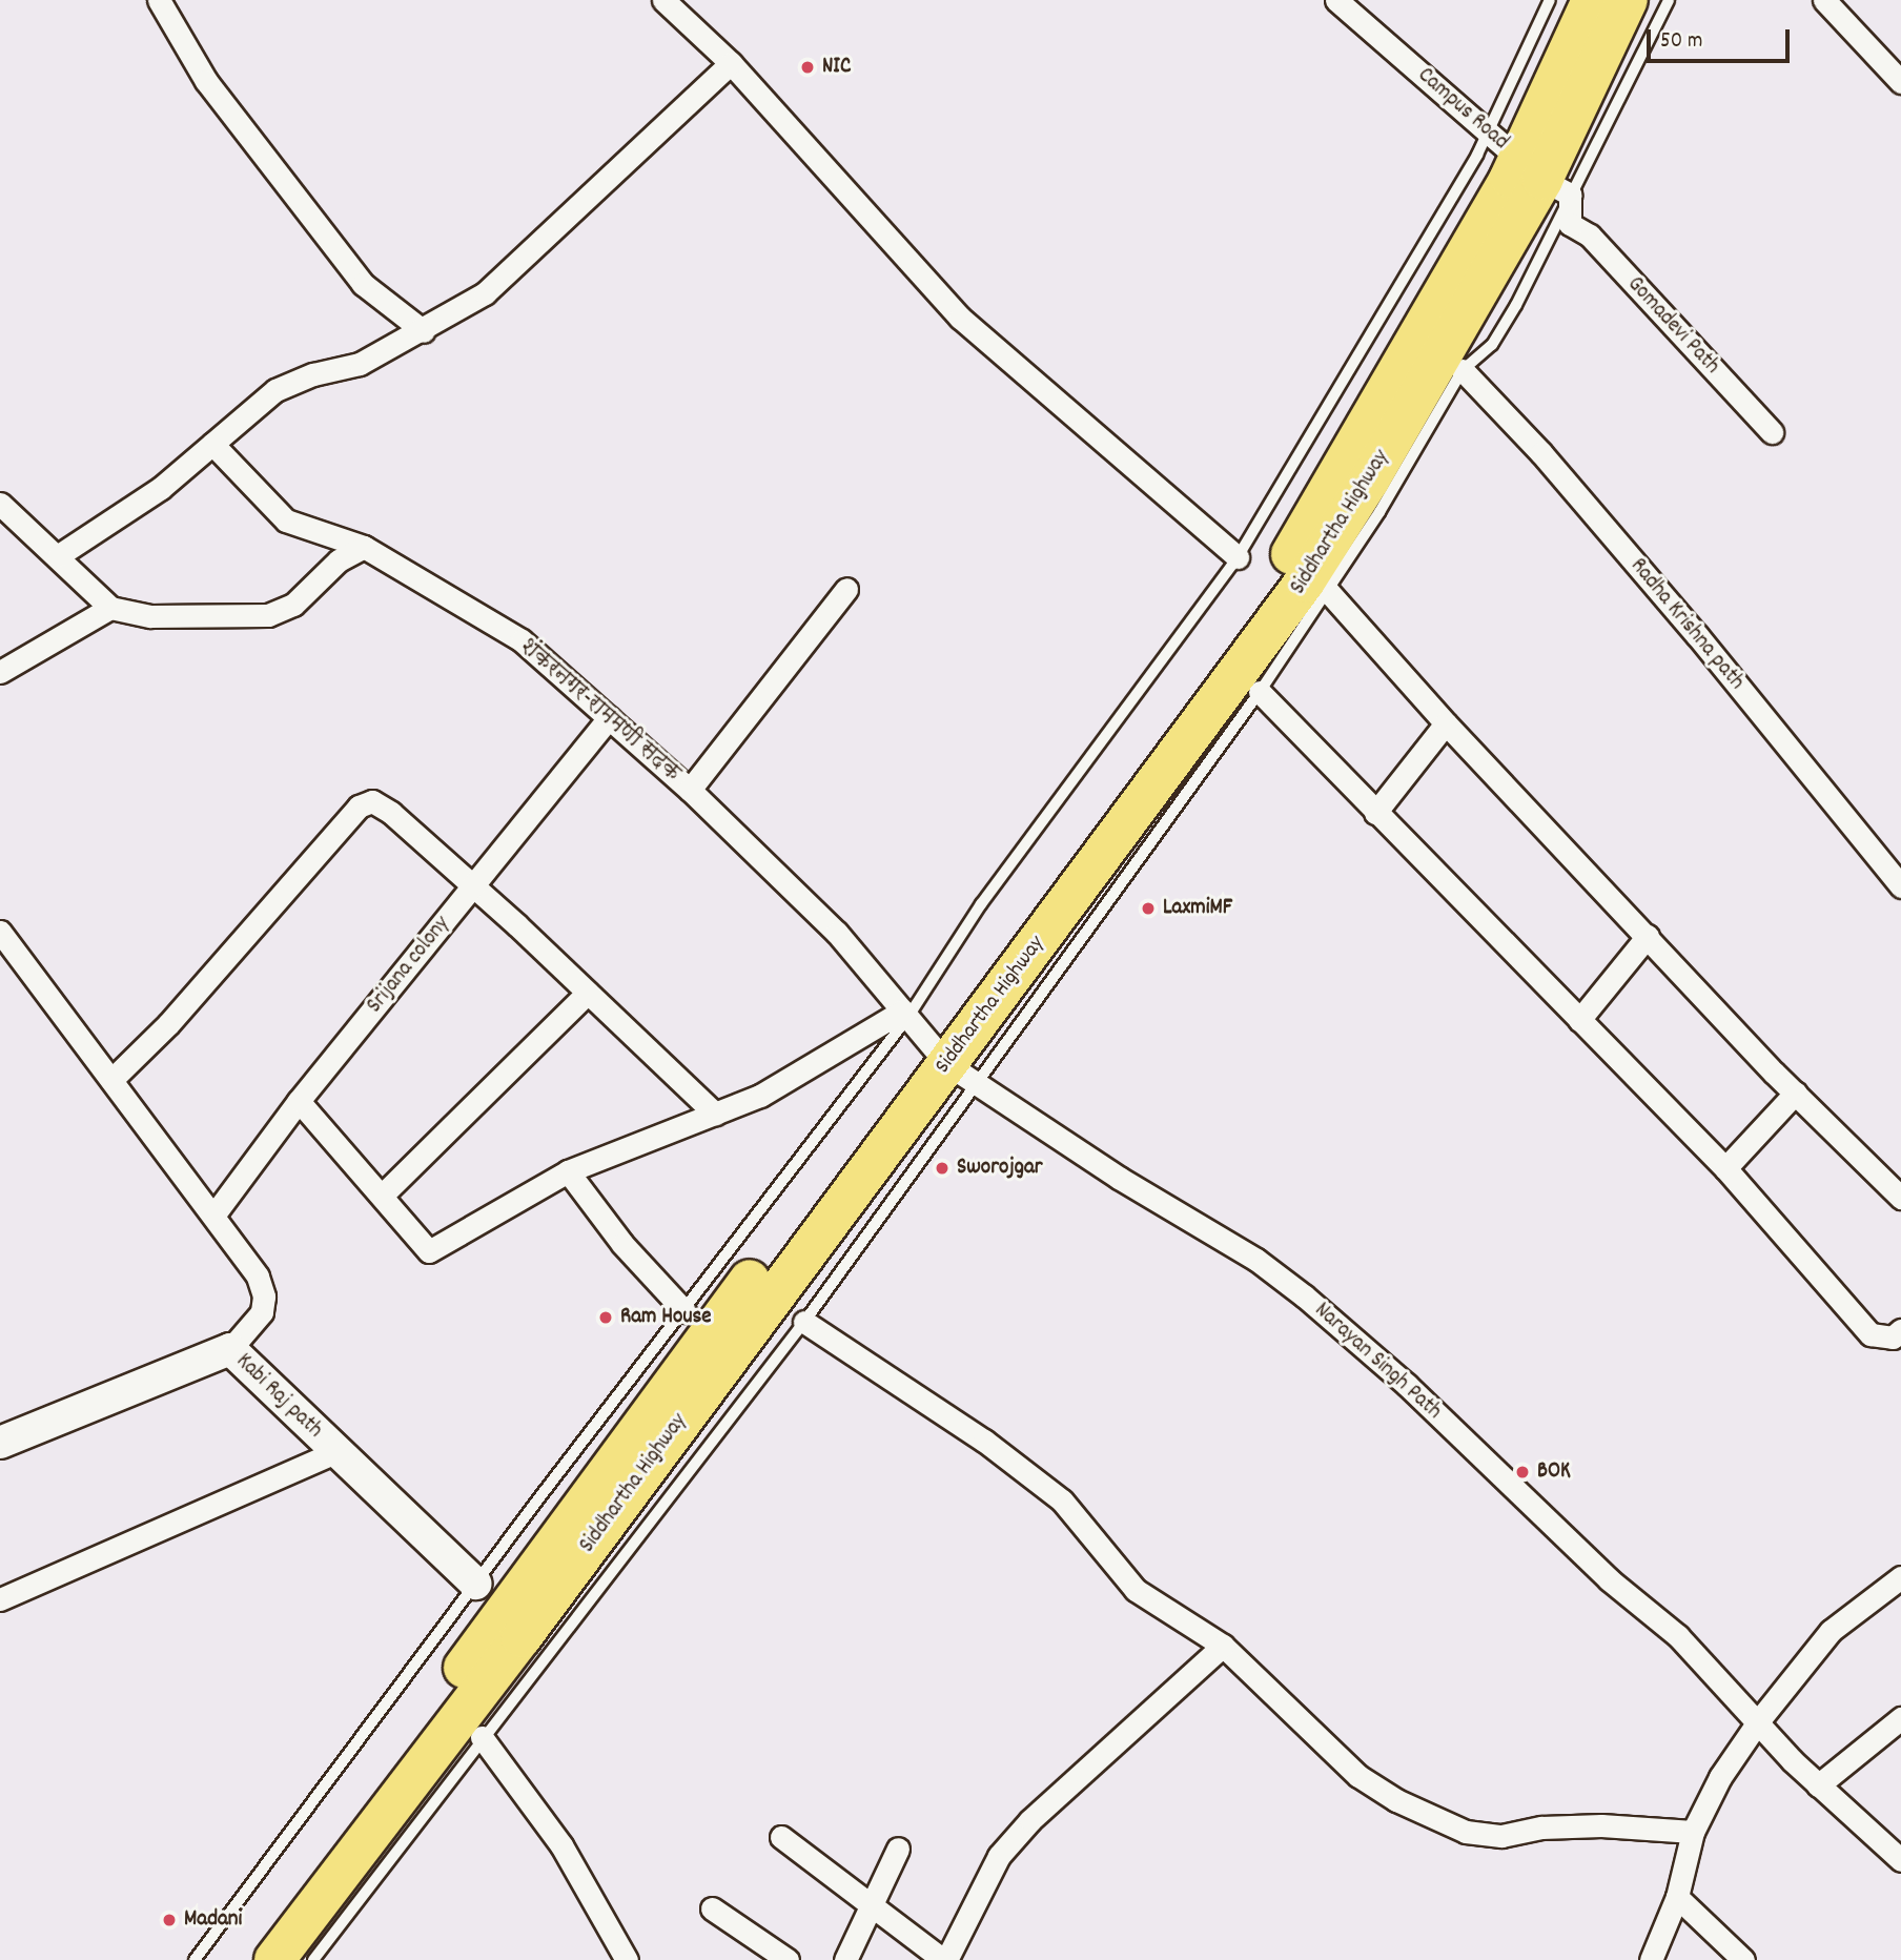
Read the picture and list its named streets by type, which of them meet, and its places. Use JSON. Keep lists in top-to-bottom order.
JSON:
{
  "streets": {
    "highway": ["Siddhartha Highway"],
    "street": [
      "Campus Road",
      "Gomadevi Path",
      "Radha Krishna path",
      "शंकरनगर-राममणी सदक",
      "Srijana colony",
      "Narayan Singh Path",
      "Kabi Raj path"
    ]
  },
  "crossings": [
    ["Campus Road", "Gomadevi Path"],
    ["Campus Road", "Siddhartha Highway"],
    ["Gomadevi Path", "Siddhartha Highway"],
    ["Siddhartha Highway", "शंकरनगर-राममणी सदक"],
    ["Siddhartha Highway", "Narayan Singh Path"],
    ["शंकरनगर-राममणी सदक", "Srijana colony"],
    ["शंकरनगर-राममणी सदक", "Narayan Singh Path"]
  ],
  "places": [
    "NIC",
    "LaxmiMF",
    "Sworojgar",
    "Ram House",
    "BOK",
    "Madani"
  ],
  "scale_bar": "50 m"
}
